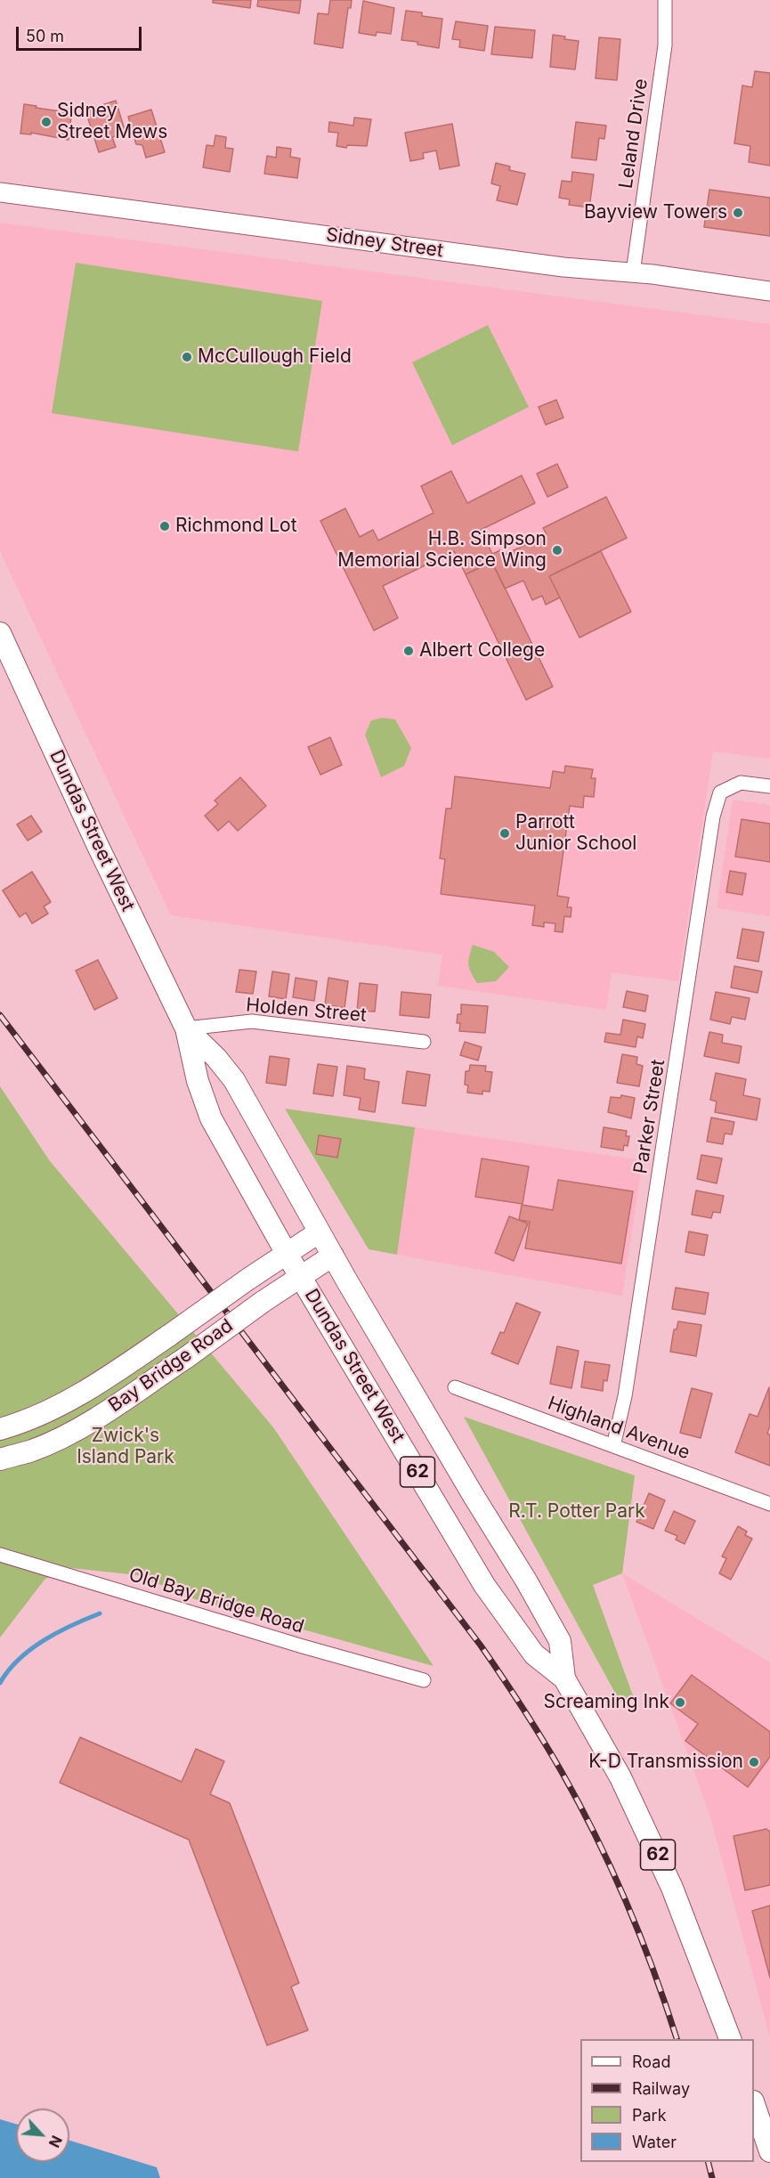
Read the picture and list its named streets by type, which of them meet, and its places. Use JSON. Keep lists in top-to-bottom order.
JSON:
{
  "streets": {
    "main road": [
      "Sidney Street",
      "Dundas Street West",
      "Bay Bridge Road",
      "62"
    ],
    "street": [
      "Leland Drive",
      "Holden Street",
      "Parker Street",
      "Highland Avenue",
      "Old Bay Bridge Road"
    ]
  },
  "crossings": [
    ["Leland Drive", "Sidney Street"],
    ["Dundas Street West", "Holden Street"],
    ["Dundas Street West", "Bay Bridge Road"],
    ["Parker Street", "Highland Avenue"]
  ],
  "parks": ["Zwick's Island Park", "R.T. Potter Park"],
  "places": [
    "Sidney Street Mews",
    "Bayview Towers",
    "McCullough Field",
    "Richmond Lot",
    "H.B. Simpson Memorial Science Wing",
    "Albert College",
    "Parrott Junior School",
    "Screaming Ink",
    "K-D Transmission"
  ],
  "legend": [
    "Road",
    "Railway",
    "Park",
    "Water"
  ],
  "scale_bar": "50 m",
  "north": "bottom right"
}
